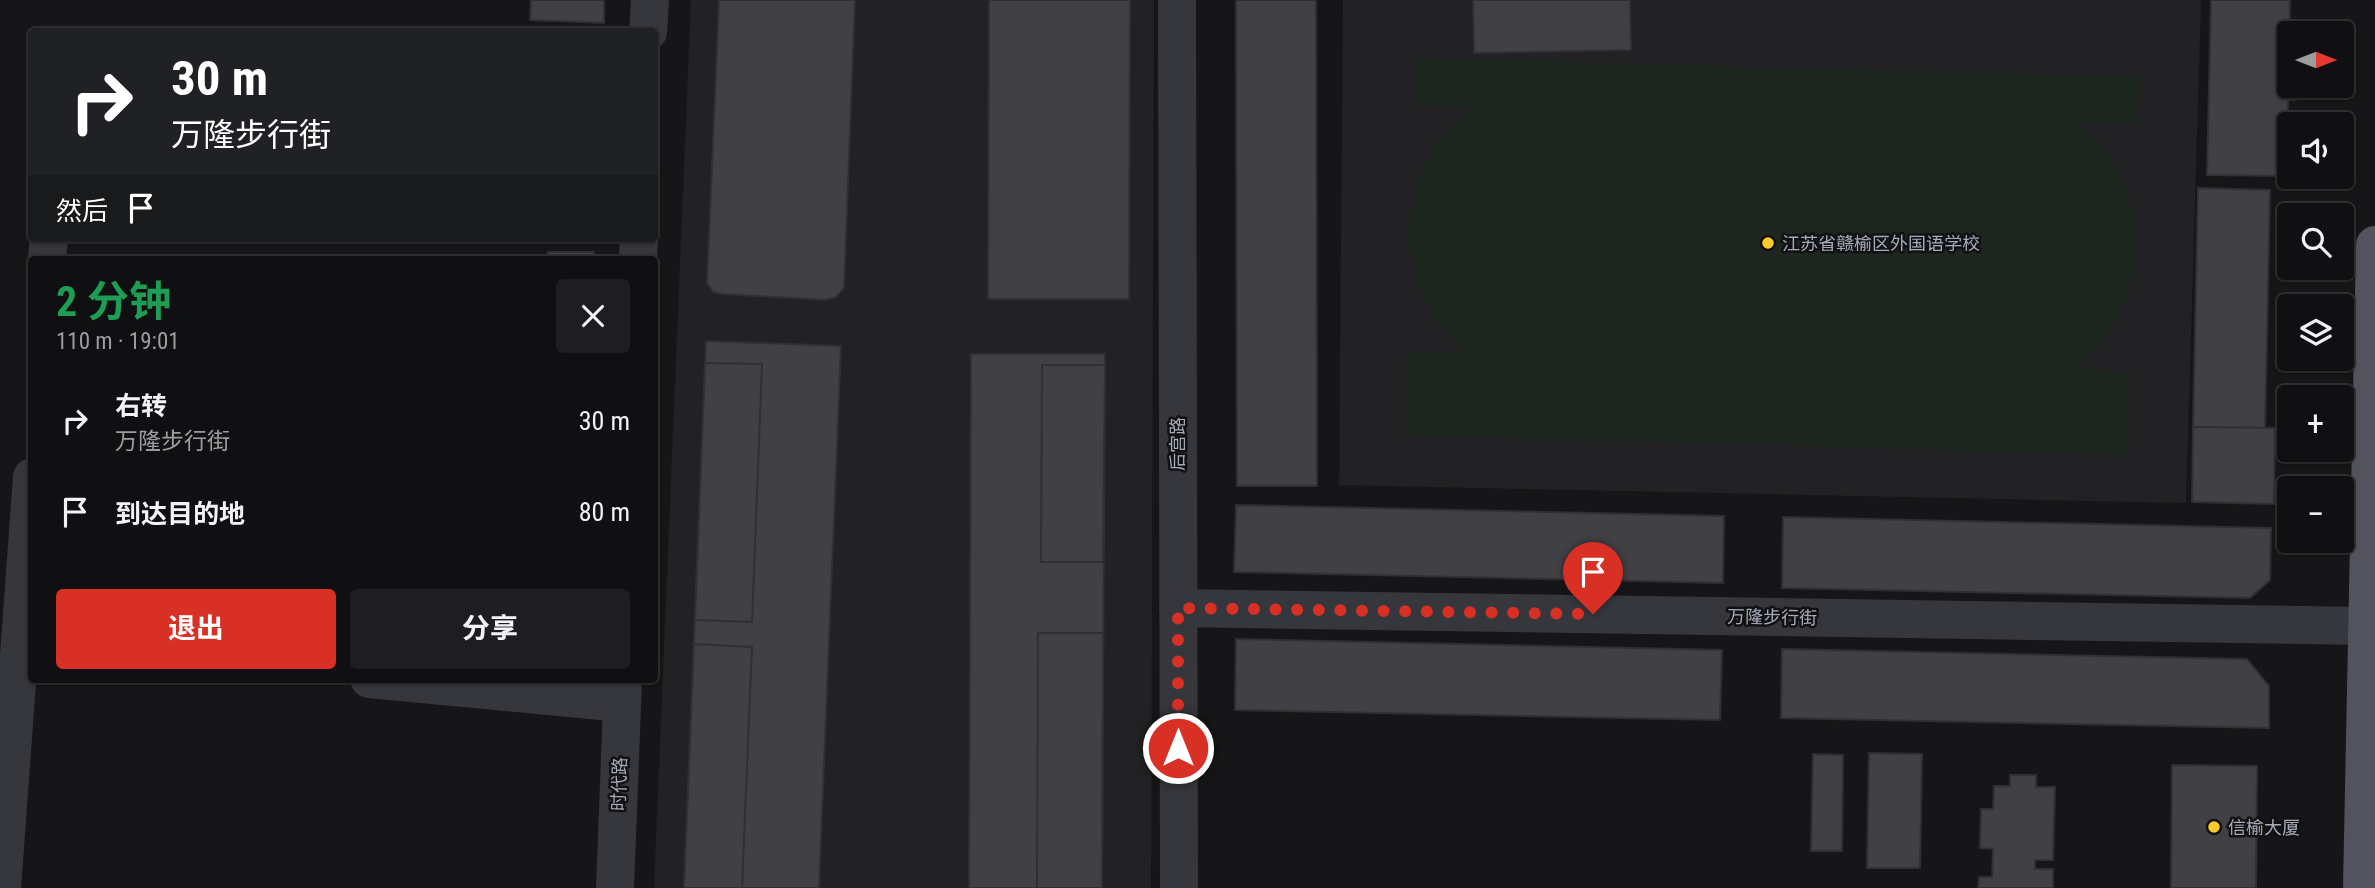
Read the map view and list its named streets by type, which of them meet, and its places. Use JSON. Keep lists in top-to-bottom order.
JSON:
{
  "streets": {
    "street": ["后宫路", "万隆步行街", "时代路"]
  },
  "crossings": [
    ["后宫路", "万隆步行街"]
  ],
  "places": ["江苏省赣榆区外国语学校", "信榆大厦"],
  "north": "right",
  "page": {
    "map_buttons": ["+", "−"],
    "turn": ["30 m", "万隆步行街"],
    "then": "然后",
    "heading": ["2 分钟", "110 m · 19:01"],
    "list": [
      {
        "name": "右转",
        "note": "万隆步行街",
        "value": "30 m"
      },
      {
        "name": "到达目的地",
        "value": "80 m"
      }
    ],
    "buttons": ["退出", "分享"]
  }
}
